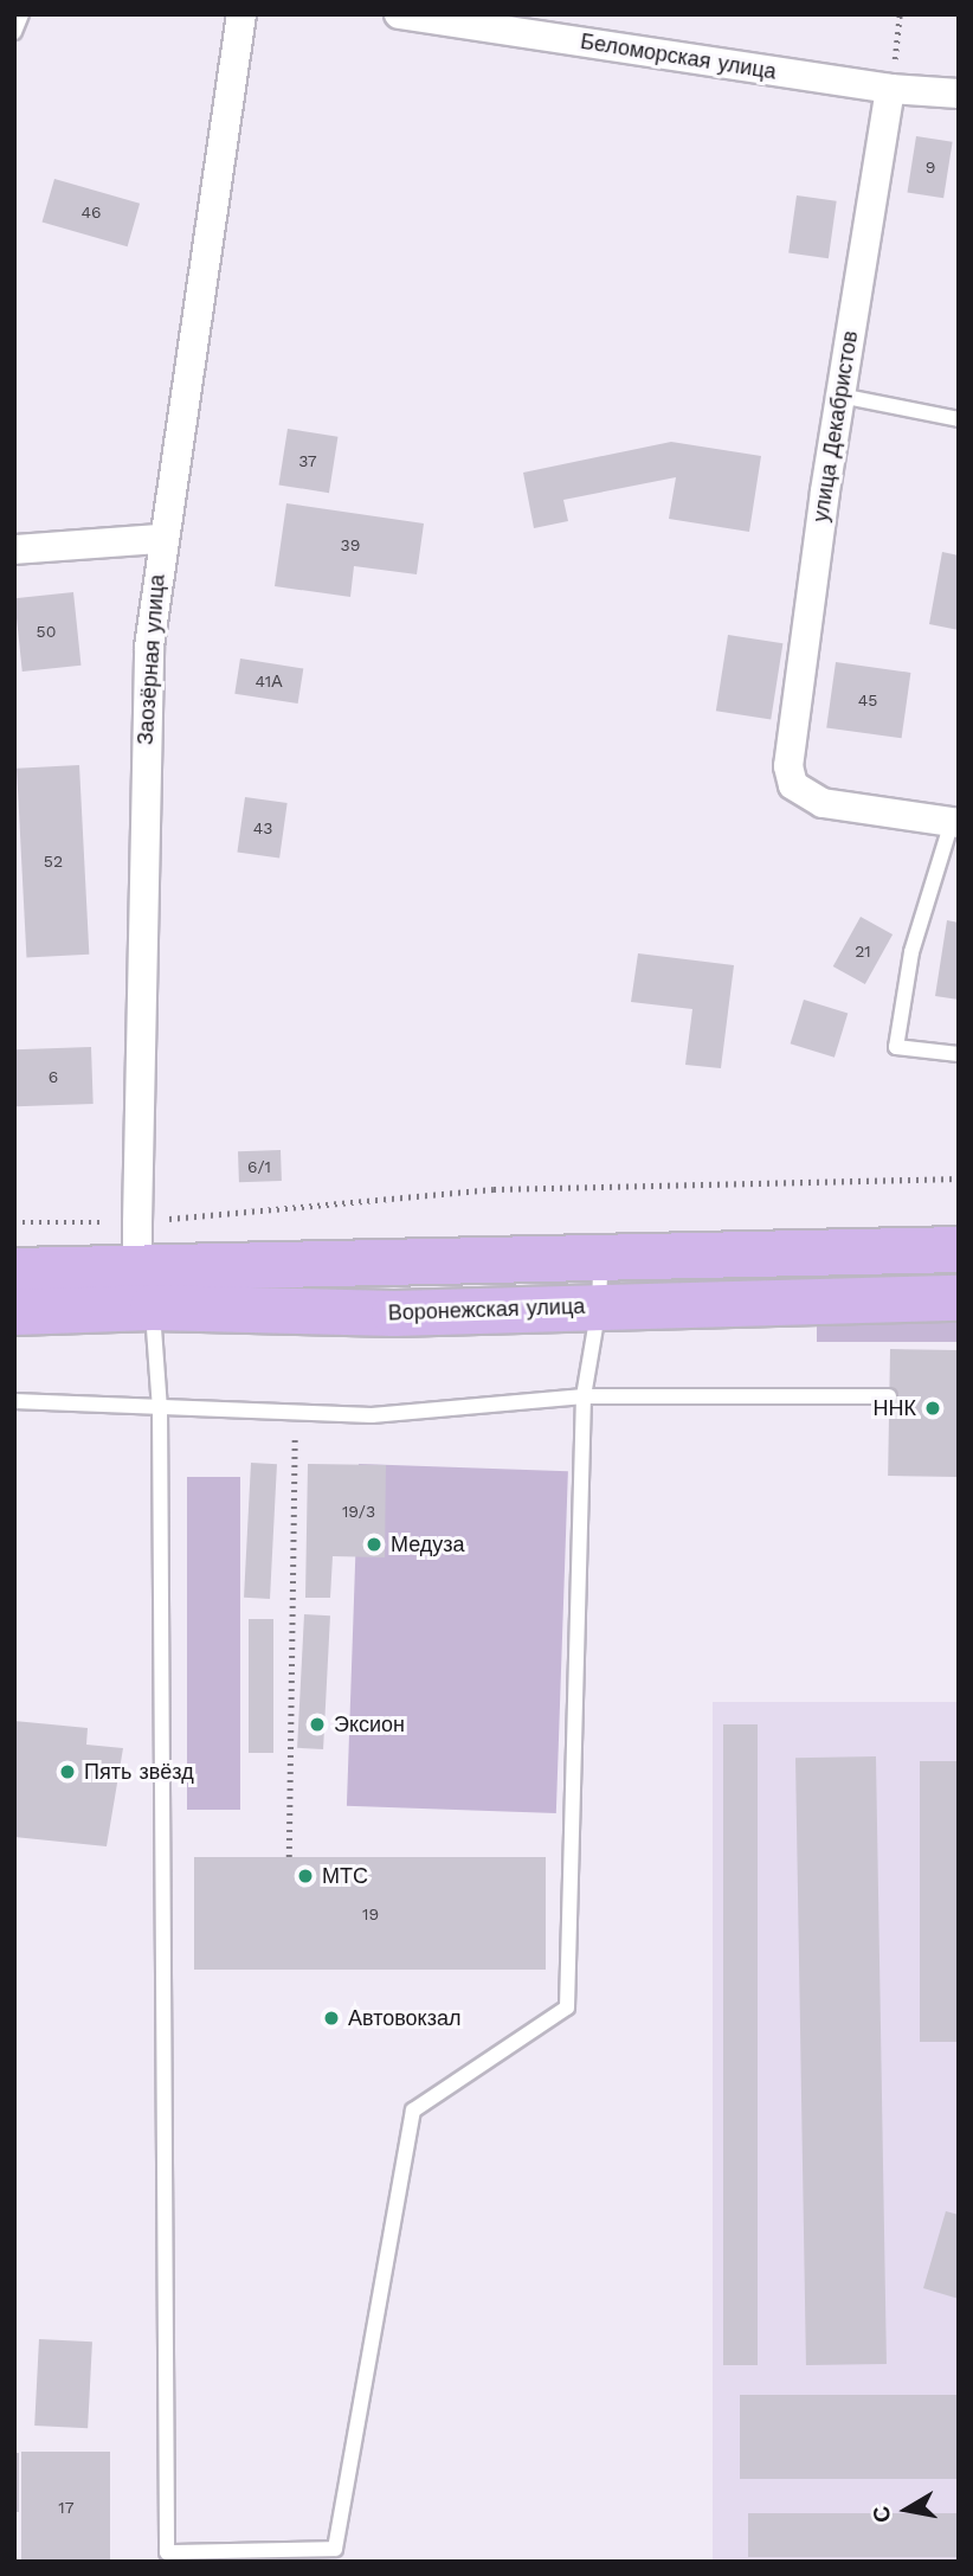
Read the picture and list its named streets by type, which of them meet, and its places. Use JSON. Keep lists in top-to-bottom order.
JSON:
{
  "streets": {
    "main road": ["Воронежская улица"],
    "street": ["Беломорская улица", "улица Декабристов", "Заозёрная улица"]
  },
  "crossings": [
    ["Беломорская улица", "улица Декабристов"],
    ["Заозёрная улица", "Воронежская улица"]
  ],
  "places": [
    "ННК",
    "Медуза",
    "Эксион",
    "Пять звёзд",
    "МТС",
    "Автовокзал"
  ],
  "house_numbers": [
    "9",
    "46",
    "37",
    "39",
    "50",
    "41А",
    "45",
    "43",
    "52",
    "21",
    "6",
    "6/1",
    "19/3",
    "19",
    "17"
  ],
  "north": "left"
}
